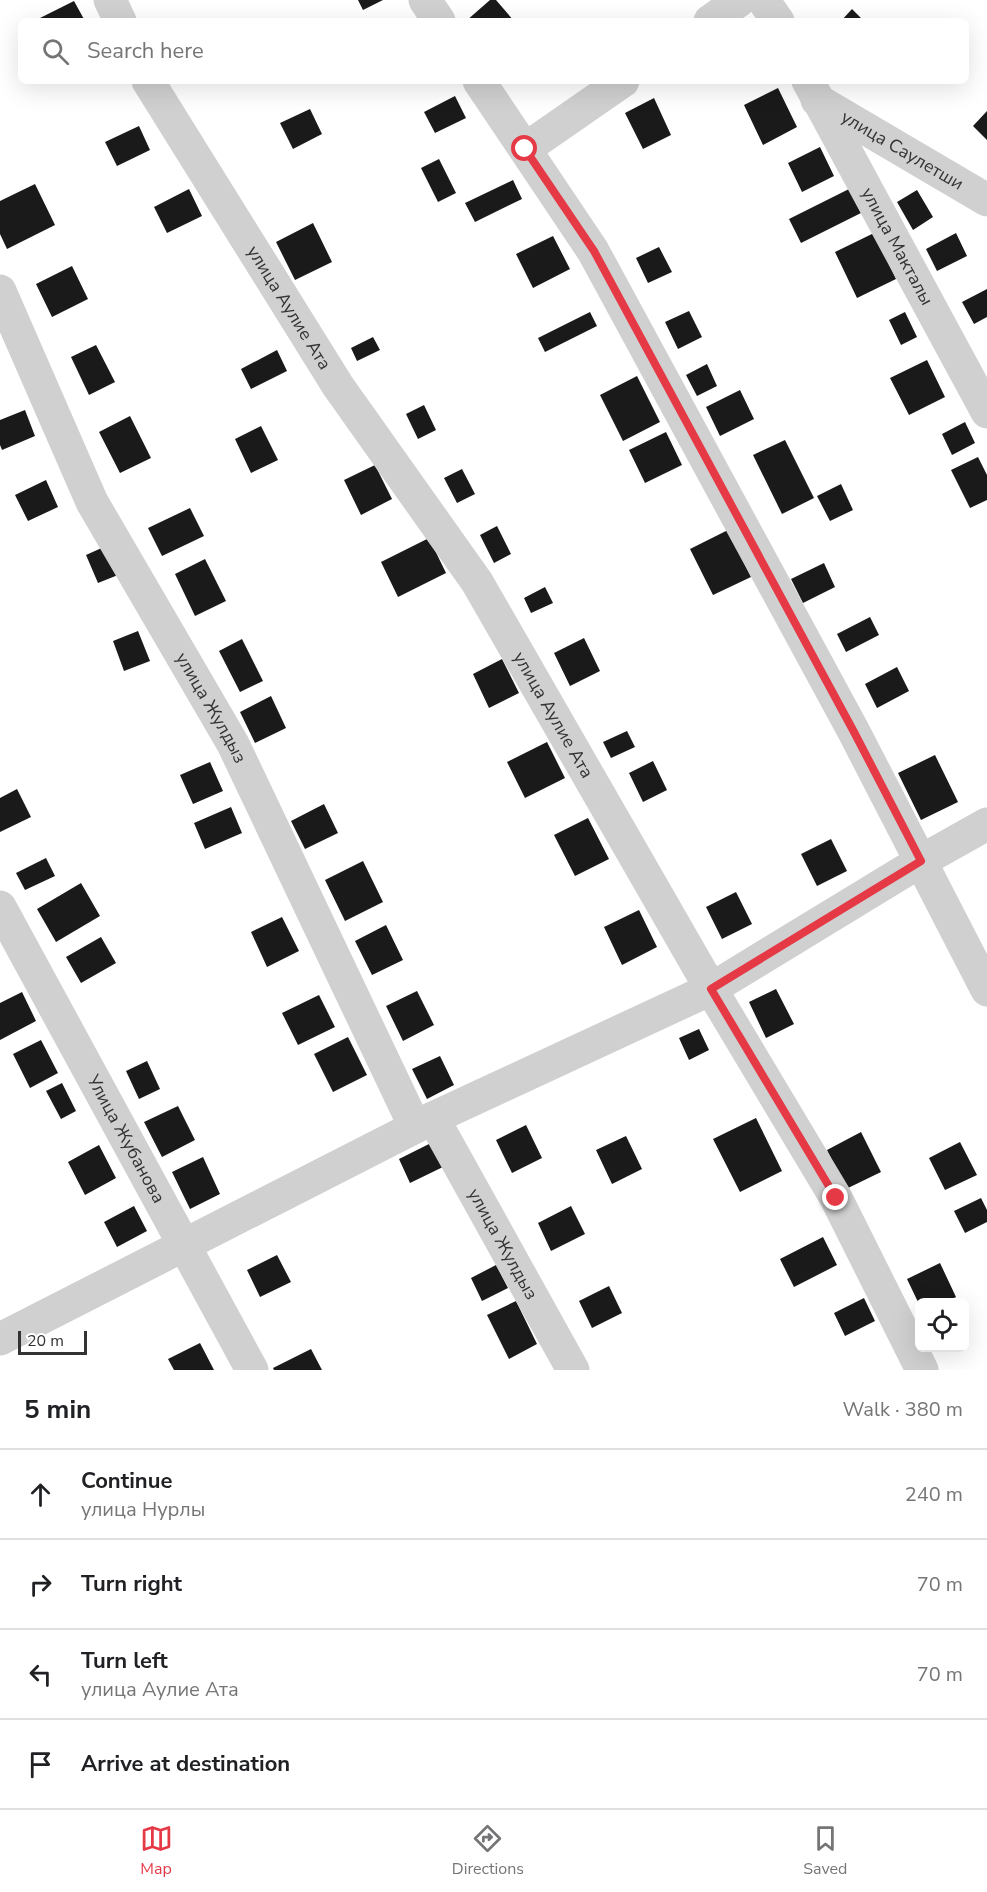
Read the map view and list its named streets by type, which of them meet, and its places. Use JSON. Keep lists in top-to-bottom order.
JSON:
{
  "streets": {
    "street": [
      "улица Саулетши",
      "улица Макталы",
      "улица Аулие Ата",
      "улица Жулдыз",
      "Улица Жубанова"
    ]
  },
  "crossings": [
    ["улица Саулетши", "улица Макталы"]
  ],
  "scale_bar": "20 m",
  "page": {
    "search": "Search here",
    "scale": "20 m",
    "heading": ["5 min", "Walk · 380 m"],
    "list": [
      ["Continue", "улица Нурлы", "240 m"],
      ["Turn right", "70 m"],
      ["Turn left", "улица Аулие Ата", "70 m"],
      "Arrive at destination"
    ],
    "nav": ["Map", "Directions", "Saved"]
  }
}
